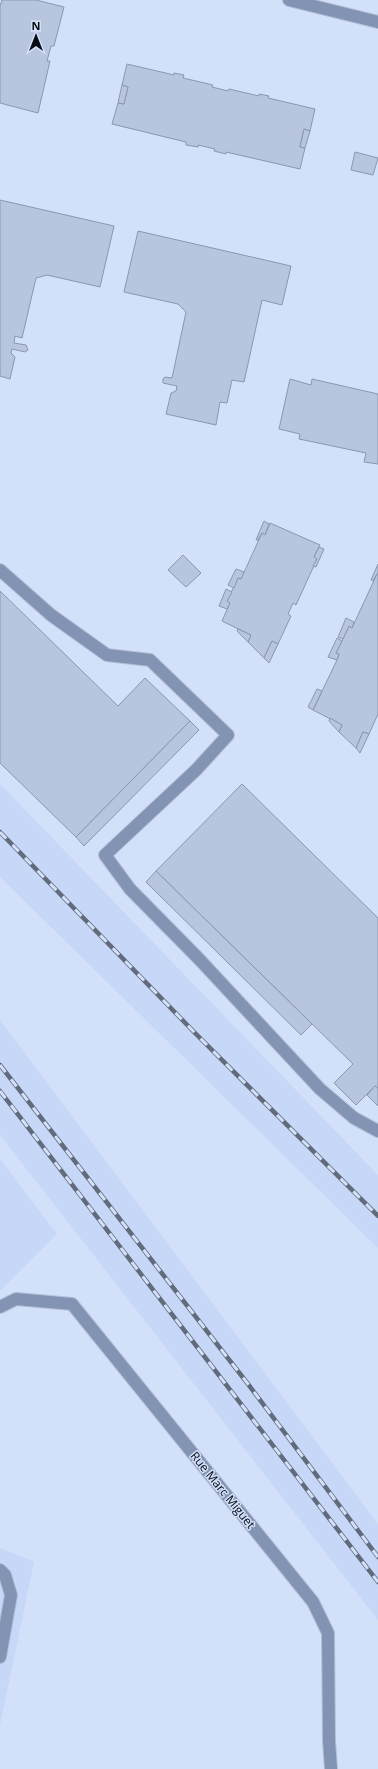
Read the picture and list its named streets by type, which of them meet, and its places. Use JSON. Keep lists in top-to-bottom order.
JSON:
{
  "streets": {
    "street": ["Rue Marc Miguet"]
  },
  "north": "top"
}
